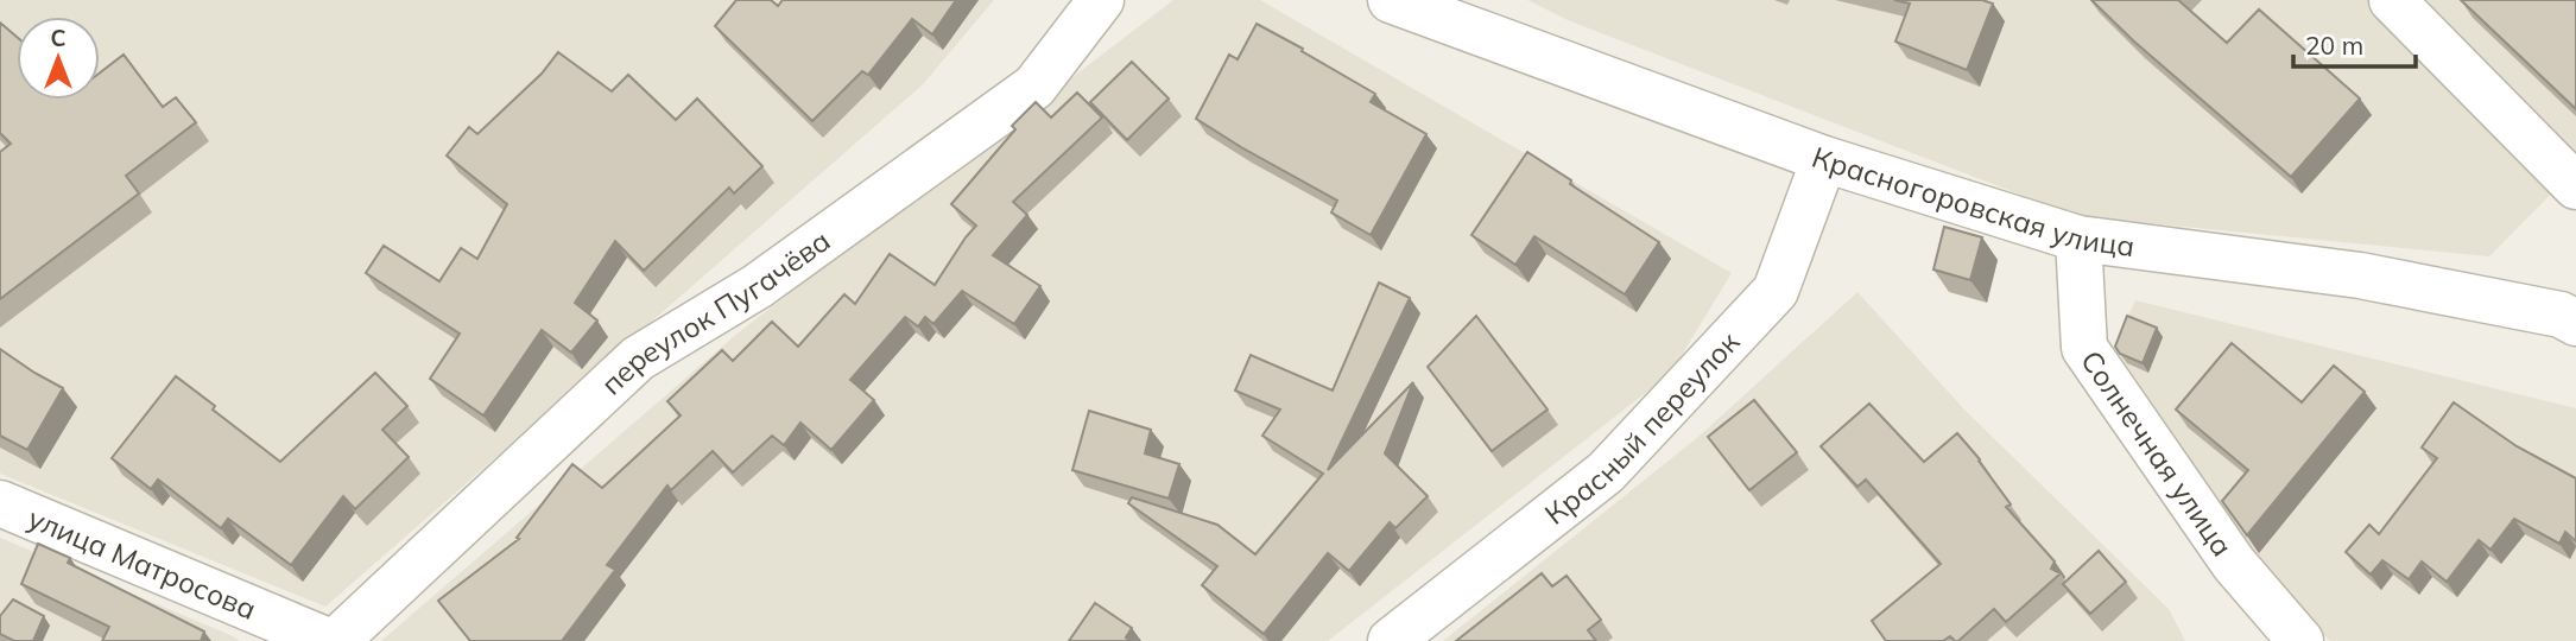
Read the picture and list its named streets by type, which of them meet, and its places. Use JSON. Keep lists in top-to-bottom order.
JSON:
{
  "streets": {
    "street": [
      "Красногоровская улица",
      "переулок Пугачёва",
      "Красный переулок",
      "Солнечная улица",
      "улица Матросова"
    ]
  },
  "crossings": [
    ["Красногоровская улица", "Красный переулок"],
    ["Красногоровская улица", "Солнечная улица"]
  ],
  "scale_bar": "20 m",
  "north": "top"
}
